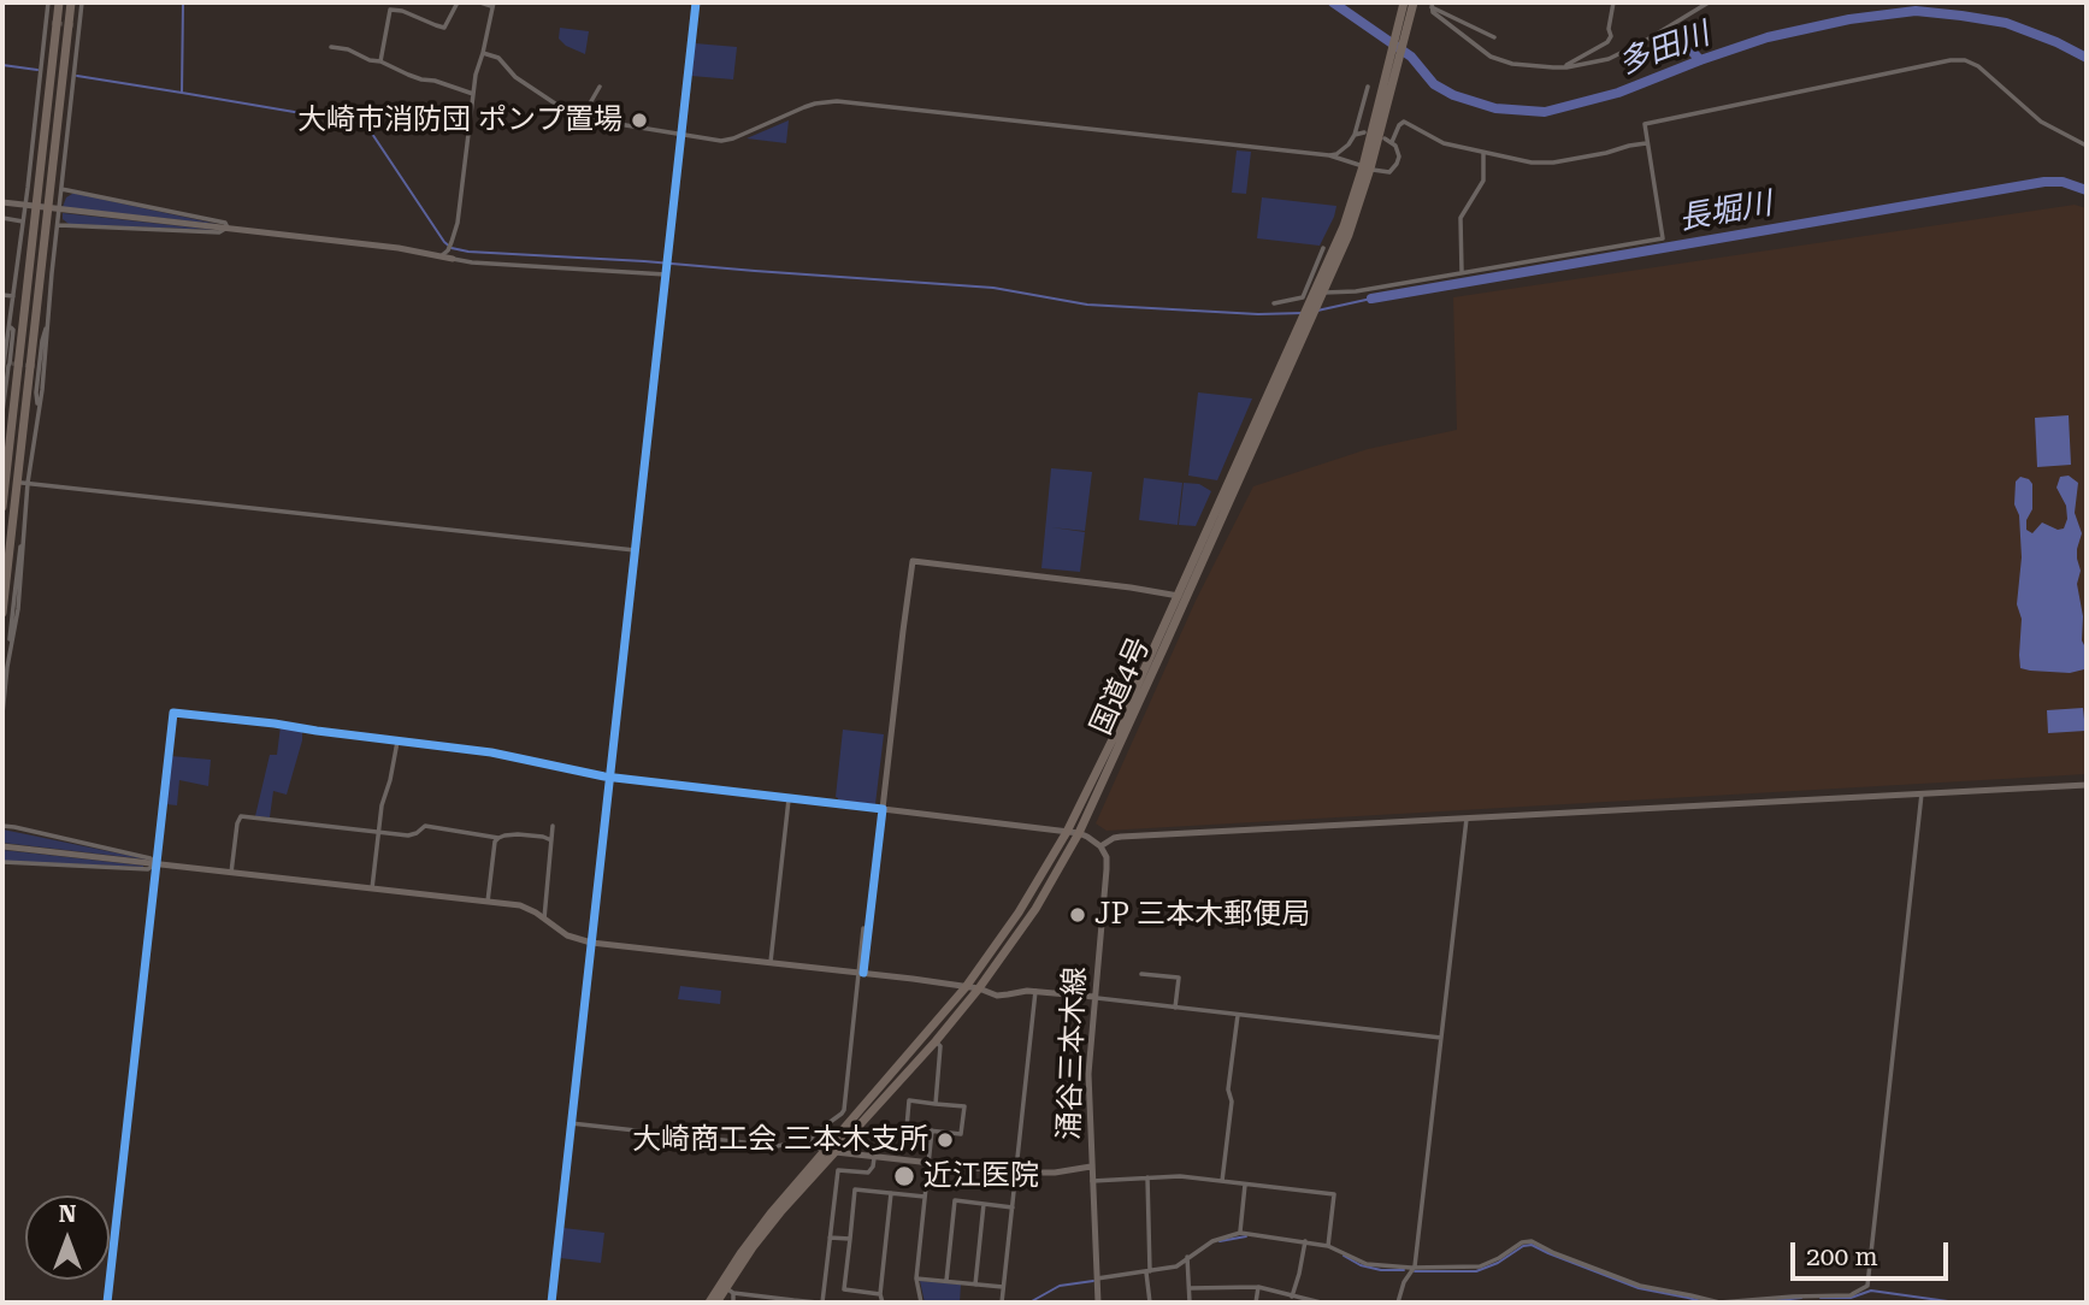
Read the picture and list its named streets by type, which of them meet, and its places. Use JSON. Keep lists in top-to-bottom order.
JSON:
{
  "streets": {
    "highway": ["国道4号"],
    "street": ["涌谷三本木線"]
  },
  "water": ["多田川", "長堀川"],
  "places": [
    "大崎市消防団 ポンプ置場",
    "JP 三本木郵便局",
    "大崎商工会 三本木支所",
    "近江医院"
  ],
  "scale_bar": "200 m",
  "north": "top"
}
